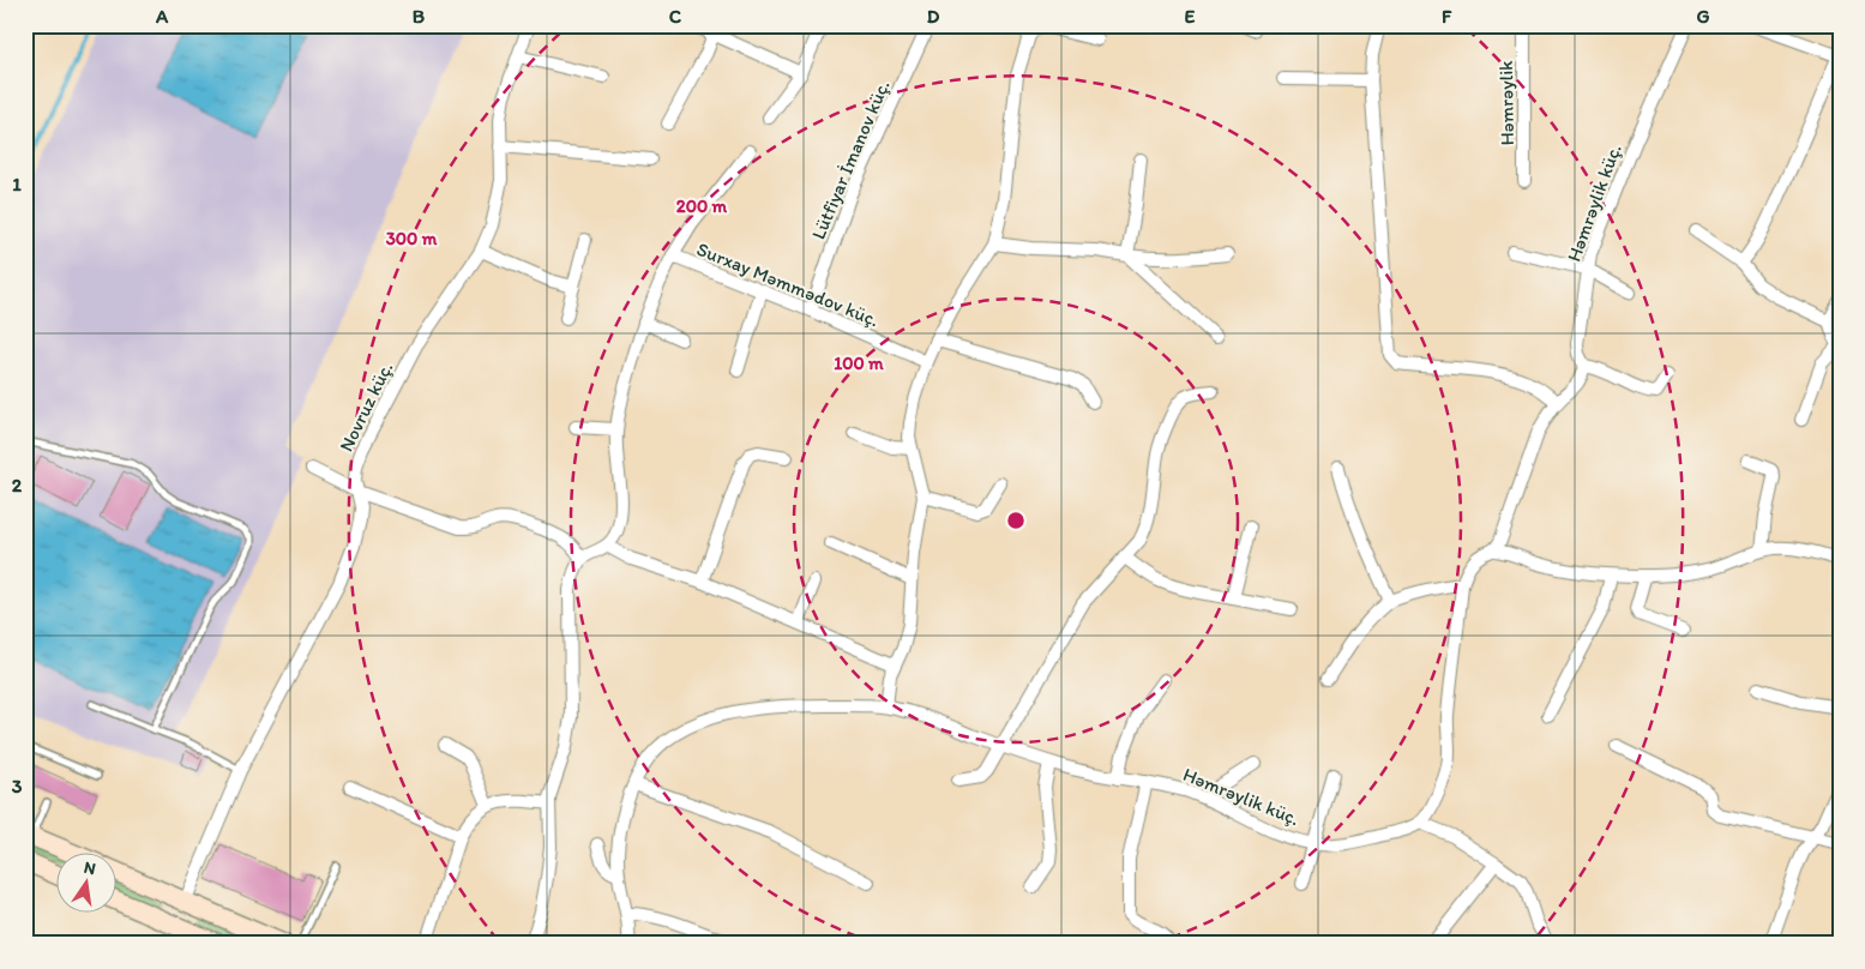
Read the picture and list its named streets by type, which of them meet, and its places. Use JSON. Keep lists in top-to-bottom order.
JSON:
{
  "streets": {
    "street": [
      "Həmrəylik",
      "Lütfiyar İmanov küç.",
      "Həmrəylik küç.",
      "Surxay Məmmədov küç.",
      "Novruz küç."
    ]
  },
  "crossings": [
    ["Lütfiyar İmanov küç.", "Surxay Məmmədov küç."]
  ],
  "north": "top",
  "grid": {
    "columns": [
      "A",
      "B",
      "C",
      "D",
      "E",
      "F",
      "G"
    ],
    "rows": ["1", "2", "3"]
  },
  "rings": ["200 m", "300 m", "100 m"]
}
